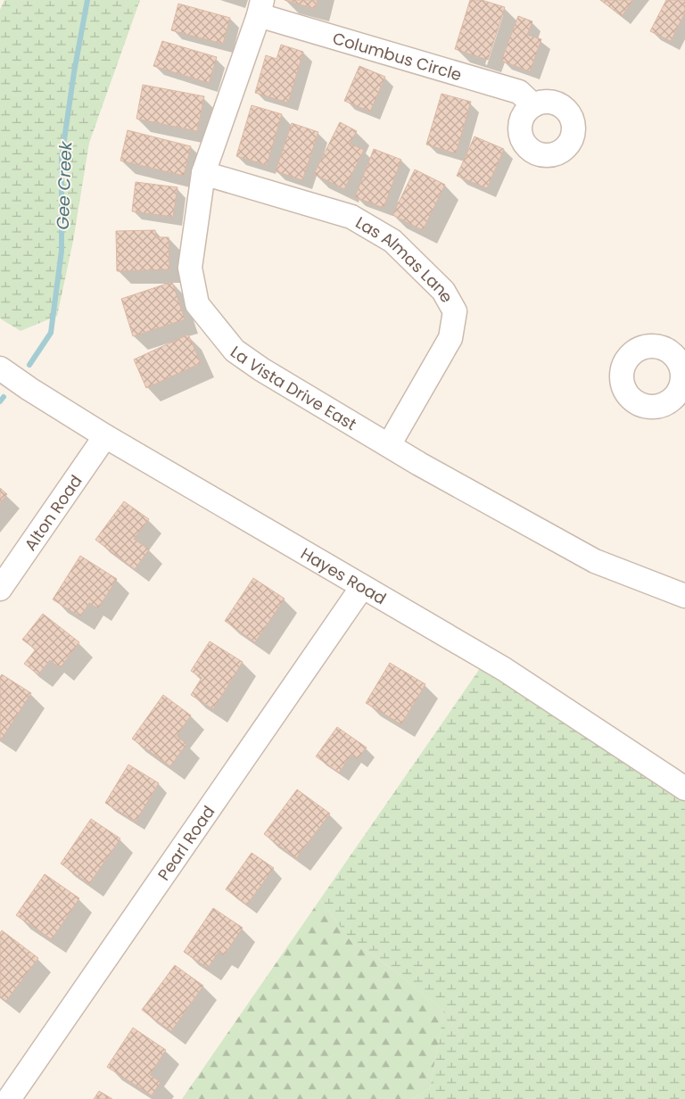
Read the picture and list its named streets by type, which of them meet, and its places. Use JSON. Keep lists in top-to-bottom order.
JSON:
{
  "streets": {
    "street": [
      "Columbus Circle",
      "Las Almas Lane",
      "La Vista Drive East",
      "Alton Road",
      "Hayes Road",
      "Pearl Road"
    ]
  },
  "crossings": [
    ["Columbus Circle", "La Vista Drive East"],
    ["Las Almas Lane", "La Vista Drive East"],
    ["Alton Road", "Hayes Road"],
    ["Hayes Road", "Pearl Road"]
  ],
  "water": ["Gee Creek"]
}
